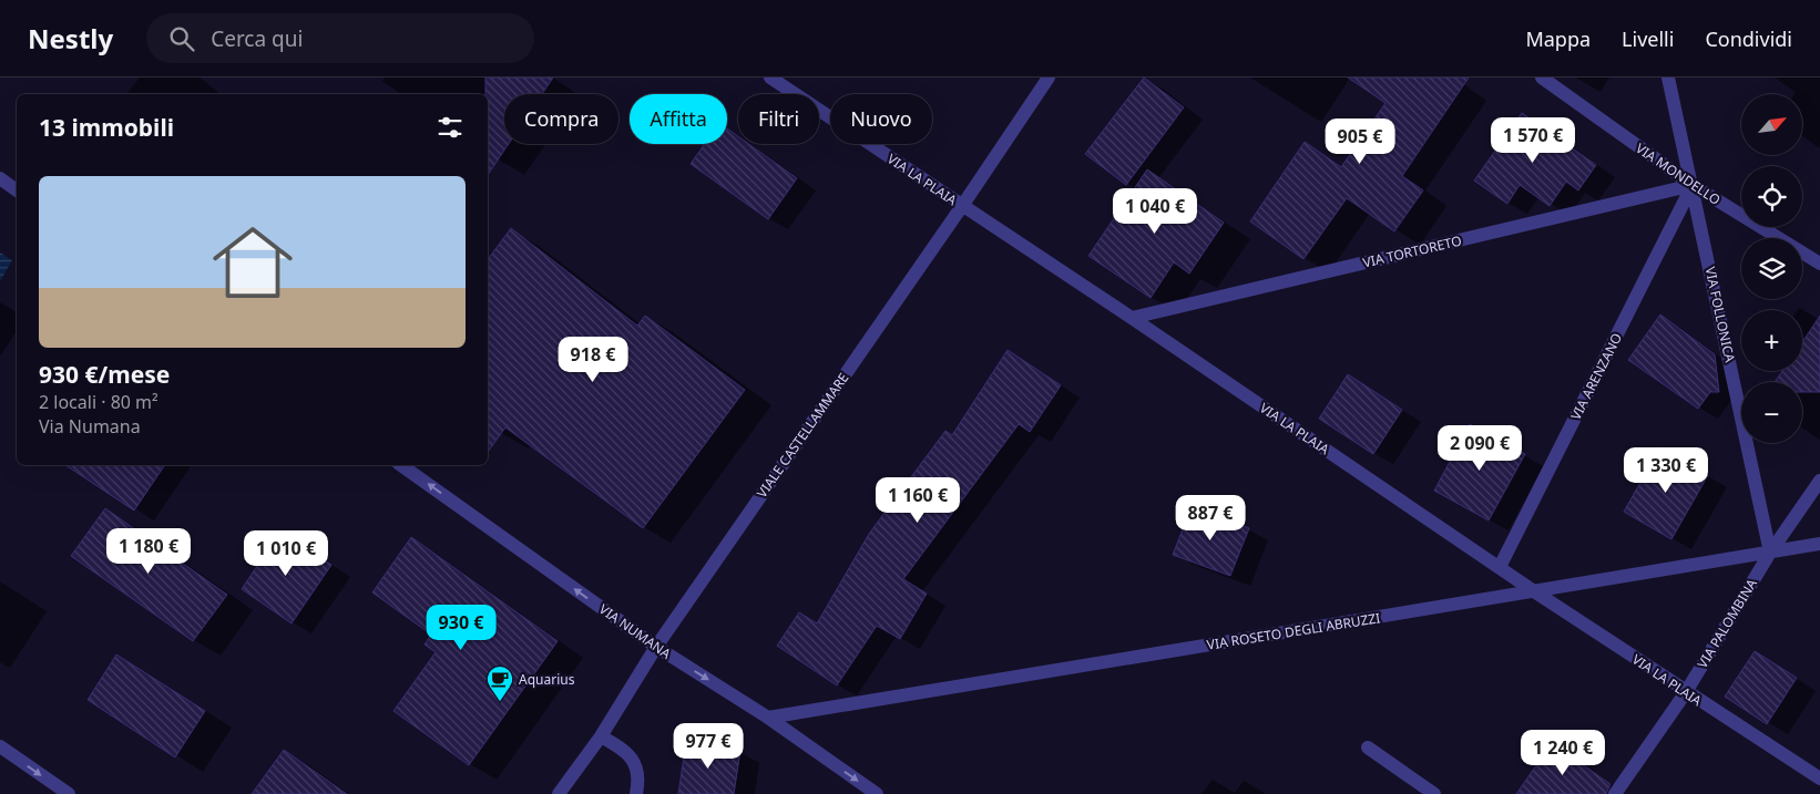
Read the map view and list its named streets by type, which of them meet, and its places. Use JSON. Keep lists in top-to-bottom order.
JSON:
{
  "streets": {
    "street": [
      "VIA MONDELLO",
      "VIA LA PLAIA",
      "VIA TORTORETO",
      "VIA FOLLONICA",
      "VIA ARENZANO",
      "VIALE CASTELLAMMARE",
      "VIA PALOMBINA",
      "VIA NUMANA",
      "VIA ROSETO DEGLI ABRUZZI"
    ]
  },
  "crossings": [
    ["VIA MONDELLO", "VIA TORTORETO"],
    ["VIA MONDELLO", "VIA FOLLONICA"],
    ["VIA MONDELLO", "VIA ARENZANO"],
    ["VIA LA PLAIA", "VIA TORTORETO"],
    ["VIA LA PLAIA", "VIA ARENZANO"],
    ["VIA LA PLAIA", "VIALE CASTELLAMMARE"],
    ["VIA LA PLAIA", "VIA PALOMBINA"],
    ["VIA LA PLAIA", "VIA ROSETO DEGLI ABRUZZI"],
    ["VIA TORTORETO", "VIA FOLLONICA"],
    ["VIA TORTORETO", "VIA ARENZANO"],
    ["VIA FOLLONICA", "VIA ARENZANO"],
    ["VIA FOLLONICA", "VIA PALOMBINA"],
    ["VIA FOLLONICA", "VIA ROSETO DEGLI ABRUZZI"],
    ["VIALE CASTELLAMMARE", "VIA NUMANA"],
    ["VIA PALOMBINA", "VIA ROSETO DEGLI ABRUZZI"],
    ["VIA NUMANA", "VIA ROSETO DEGLI ABRUZZI"]
  ],
  "places": {
    "cafe": ["Aquarius"]
  },
  "north": "top right",
  "page": {
    "header": "Nestly",
    "search": "Cerca qui",
    "nav": ["Mappa", "Livelli", "Condividi"],
    "map_buttons": ["+", "−"],
    "chip": [
      "Compra",
      "Affitta",
      "Filtri",
      "Nuovo"
    ],
    "heading": "13 immobili",
    "price": [
      "1 570 €",
      "905 €",
      "1 040 €",
      "918 €",
      "2 090 €",
      "1 330 €",
      "1 160 €",
      "887 €",
      "1 180 €",
      "1 010 €",
      "930 €",
      "977 €",
      "1 240 €"
    ],
    "list": [
      {
        "name": "930 €/mese",
        "note": "2 locali · 80 m² · Via Numana"
      }
    ]
  }
}
